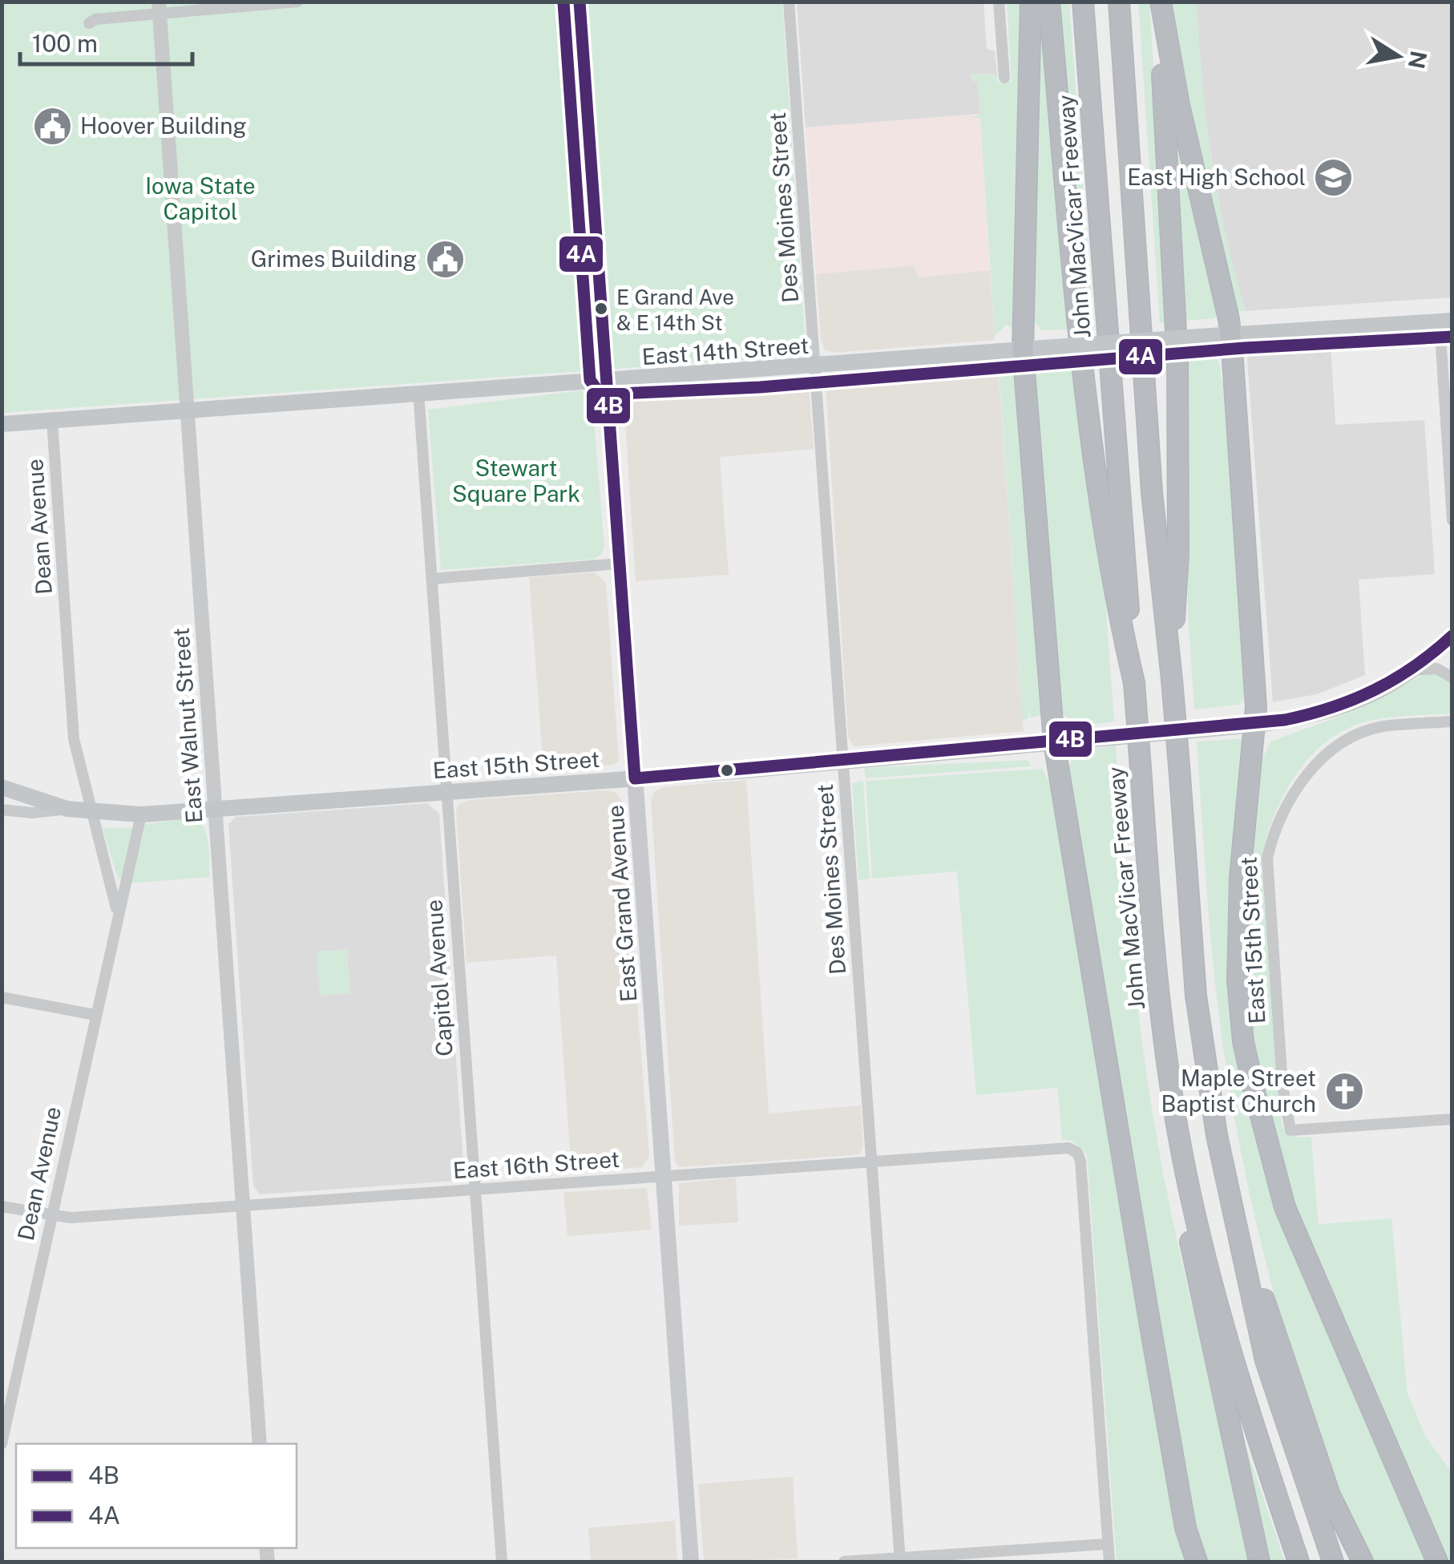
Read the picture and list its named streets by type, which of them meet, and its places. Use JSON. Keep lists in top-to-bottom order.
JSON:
{
  "streets": {
    "highway": ["John MacVicar Freeway"],
    "main road": ["East 14th Street", "East 15th Street", "East Grand Avenue"],
    "street": [
      "Des Moines Street",
      "Dean Avenue",
      "East Walnut Street",
      "Capitol Avenue",
      "East 16th Street"
    ]
  },
  "crossings": [
    ["Des Moines Street", "East 14th Street"],
    ["Des Moines Street", "East 15th Street"],
    ["Des Moines Street", "East 16th Street"],
    ["East 14th Street", "Dean Avenue"],
    ["East 14th Street", "East Walnut Street"],
    ["East 14th Street", "East Grand Avenue"],
    ["East 14th Street", "Capitol Avenue"],
    ["Dean Avenue", "East 15th Street"],
    ["Dean Avenue", "East 16th Street"],
    ["East Walnut Street", "East 15th Street"],
    ["East Walnut Street", "East 16th Street"],
    ["East 15th Street", "East Grand Avenue"],
    ["East 15th Street", "Capitol Avenue"],
    ["East Grand Avenue", "East 16th Street"],
    ["Capitol Avenue", "East 16th Street"]
  ],
  "parks": ["Iowa State Capitol", "Stewart Square Park"],
  "places": {
    "public building": ["Hoover Building", "Grimes Building"],
    "school or university": ["East High School"],
    "other": ["E Grand Ave & E 14th St"],
    "church": ["Maple Street Baptist Church"]
  },
  "lines": ["transit line 4B", "transit line 4A"],
  "legend": ["4B", "4A"],
  "scale_bar": "100 m",
  "north": "right"
}
